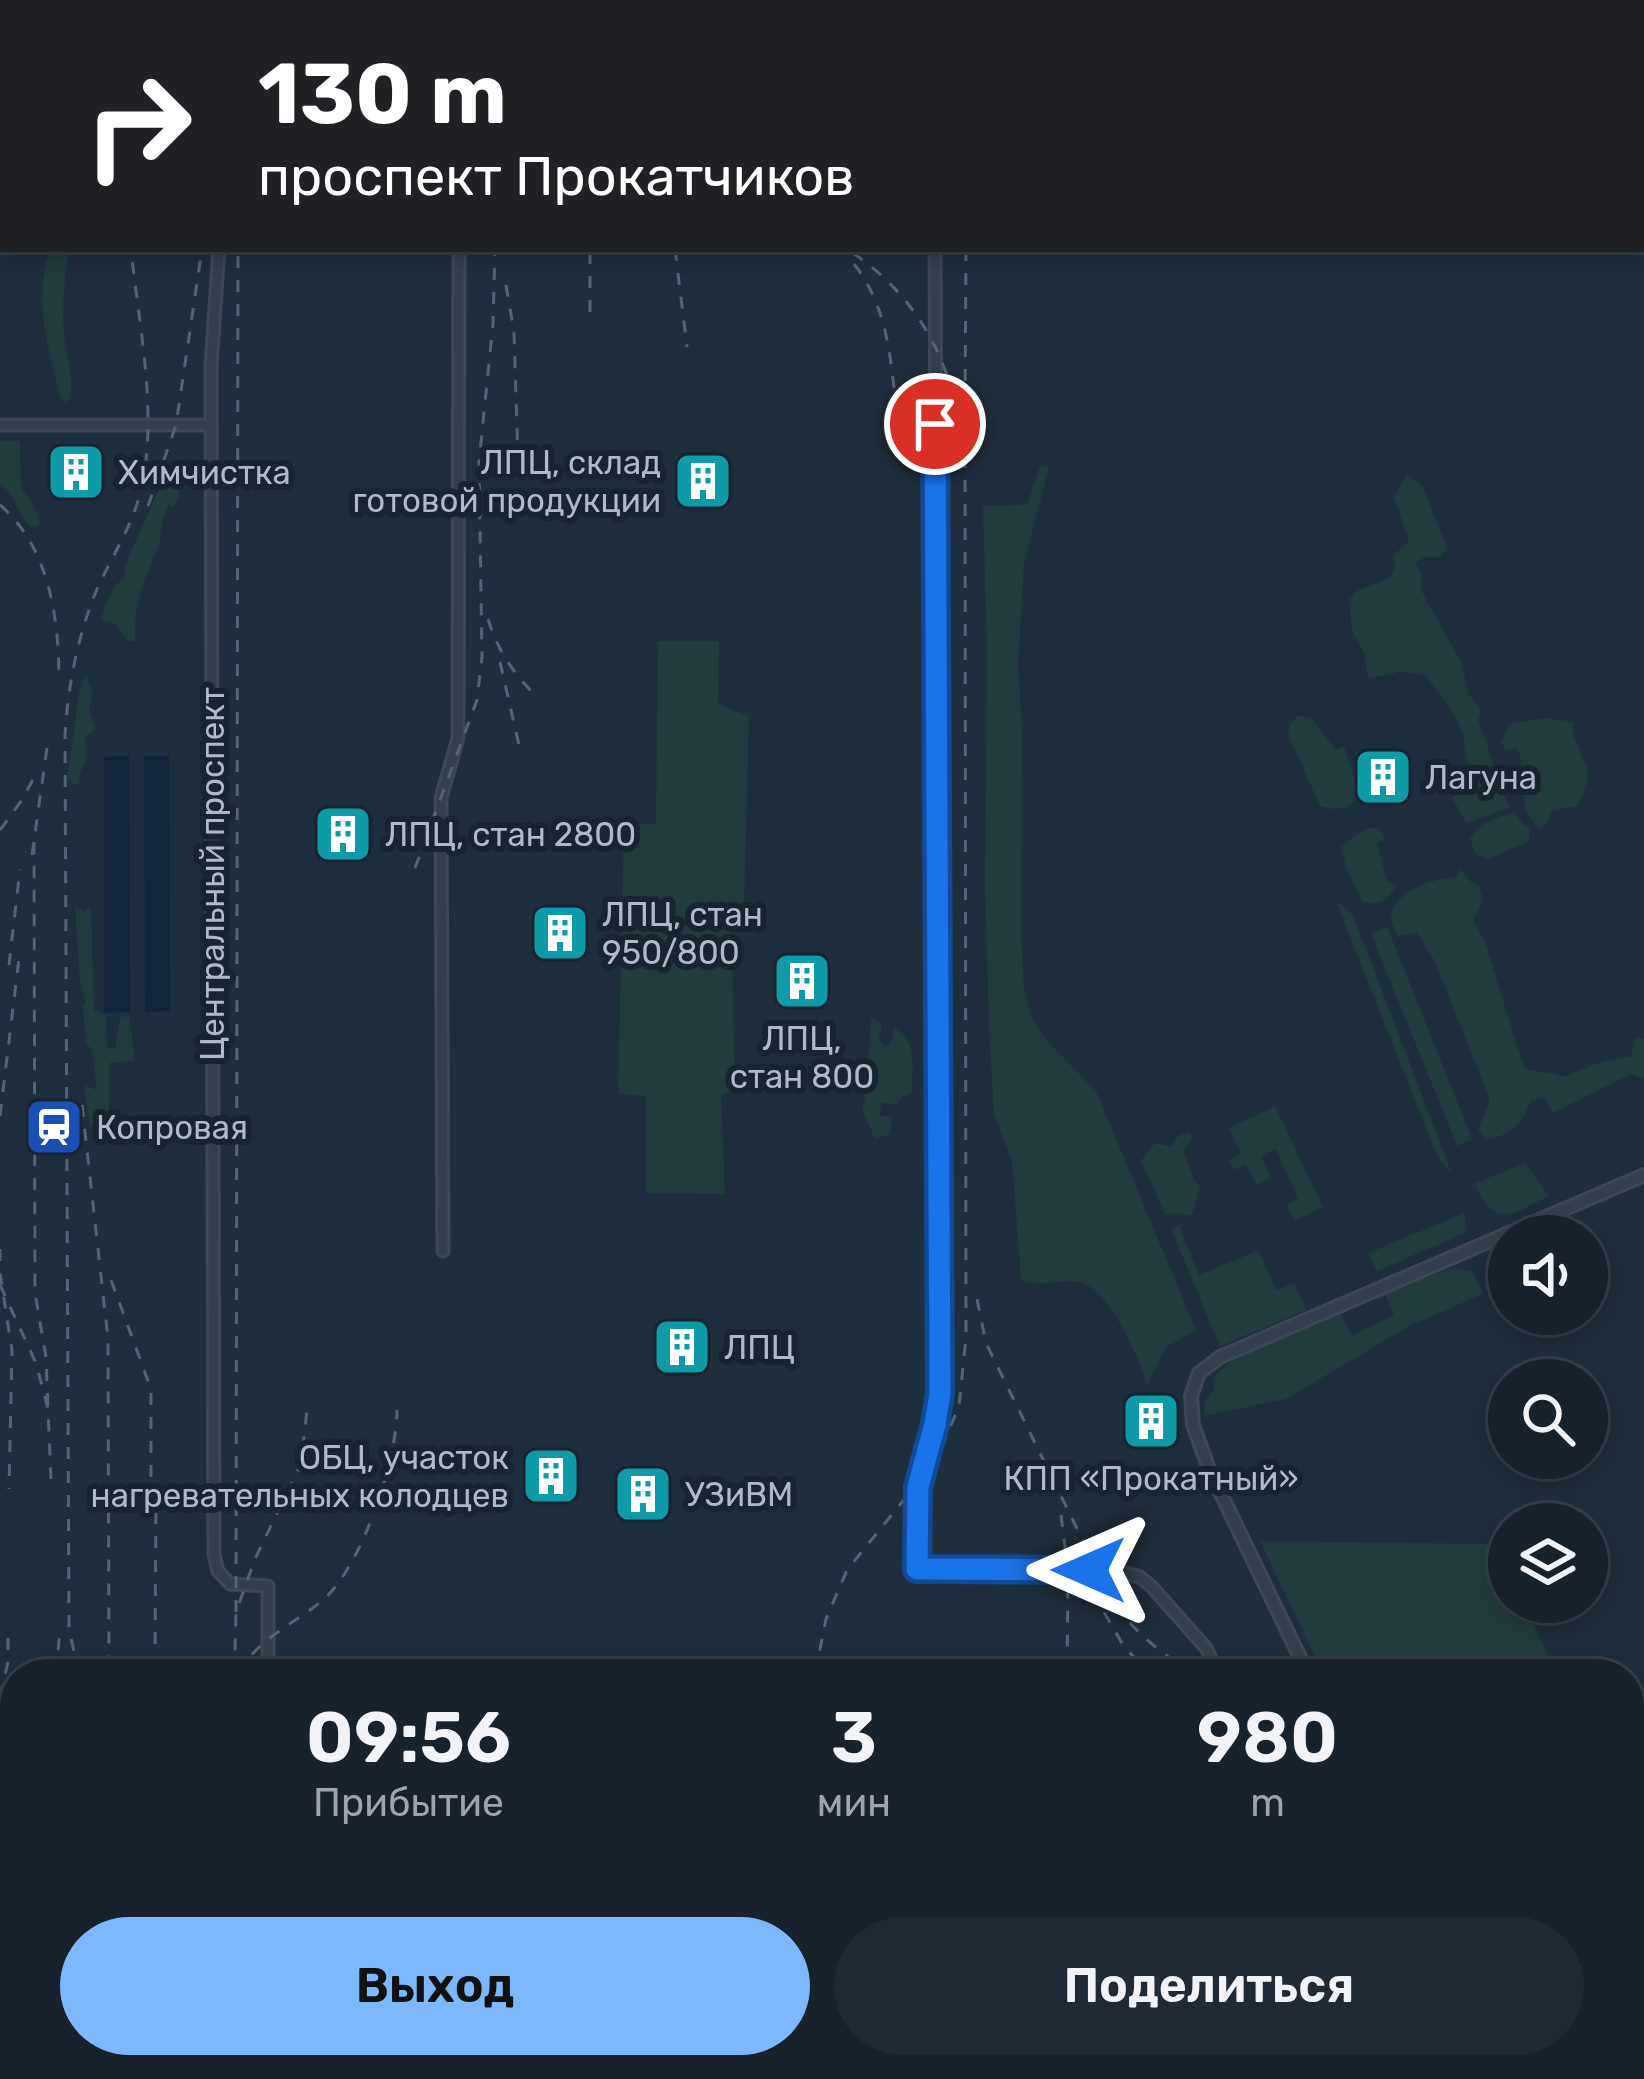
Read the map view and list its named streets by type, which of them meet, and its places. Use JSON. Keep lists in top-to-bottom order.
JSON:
{
  "streets": {
    "street": ["Центральный проспект"]
  },
  "places": {
    "building": [
      "Химчистка",
      "ЛПЦ, склад готовой продукции",
      "Лагуна",
      "ЛПЦ, стан 2800",
      "ЛПЦ, стан 950/800",
      "ЛПЦ, стан 800",
      "ЛПЦ",
      "КПП «Прокатный»",
      "ОБЦ, участок нагревательных колодцев",
      "УЗиВМ"
    ],
    "station": ["Копровая"]
  },
  "page": {
    "turn": ["130 m", "проспект Прокатчиков"],
    "eta": [
      "09:56",
      "Прибытие",
      "3",
      "мин",
      "980",
      "m"
    ],
    "buttons": ["Выход", "Поделиться"]
  }
}
